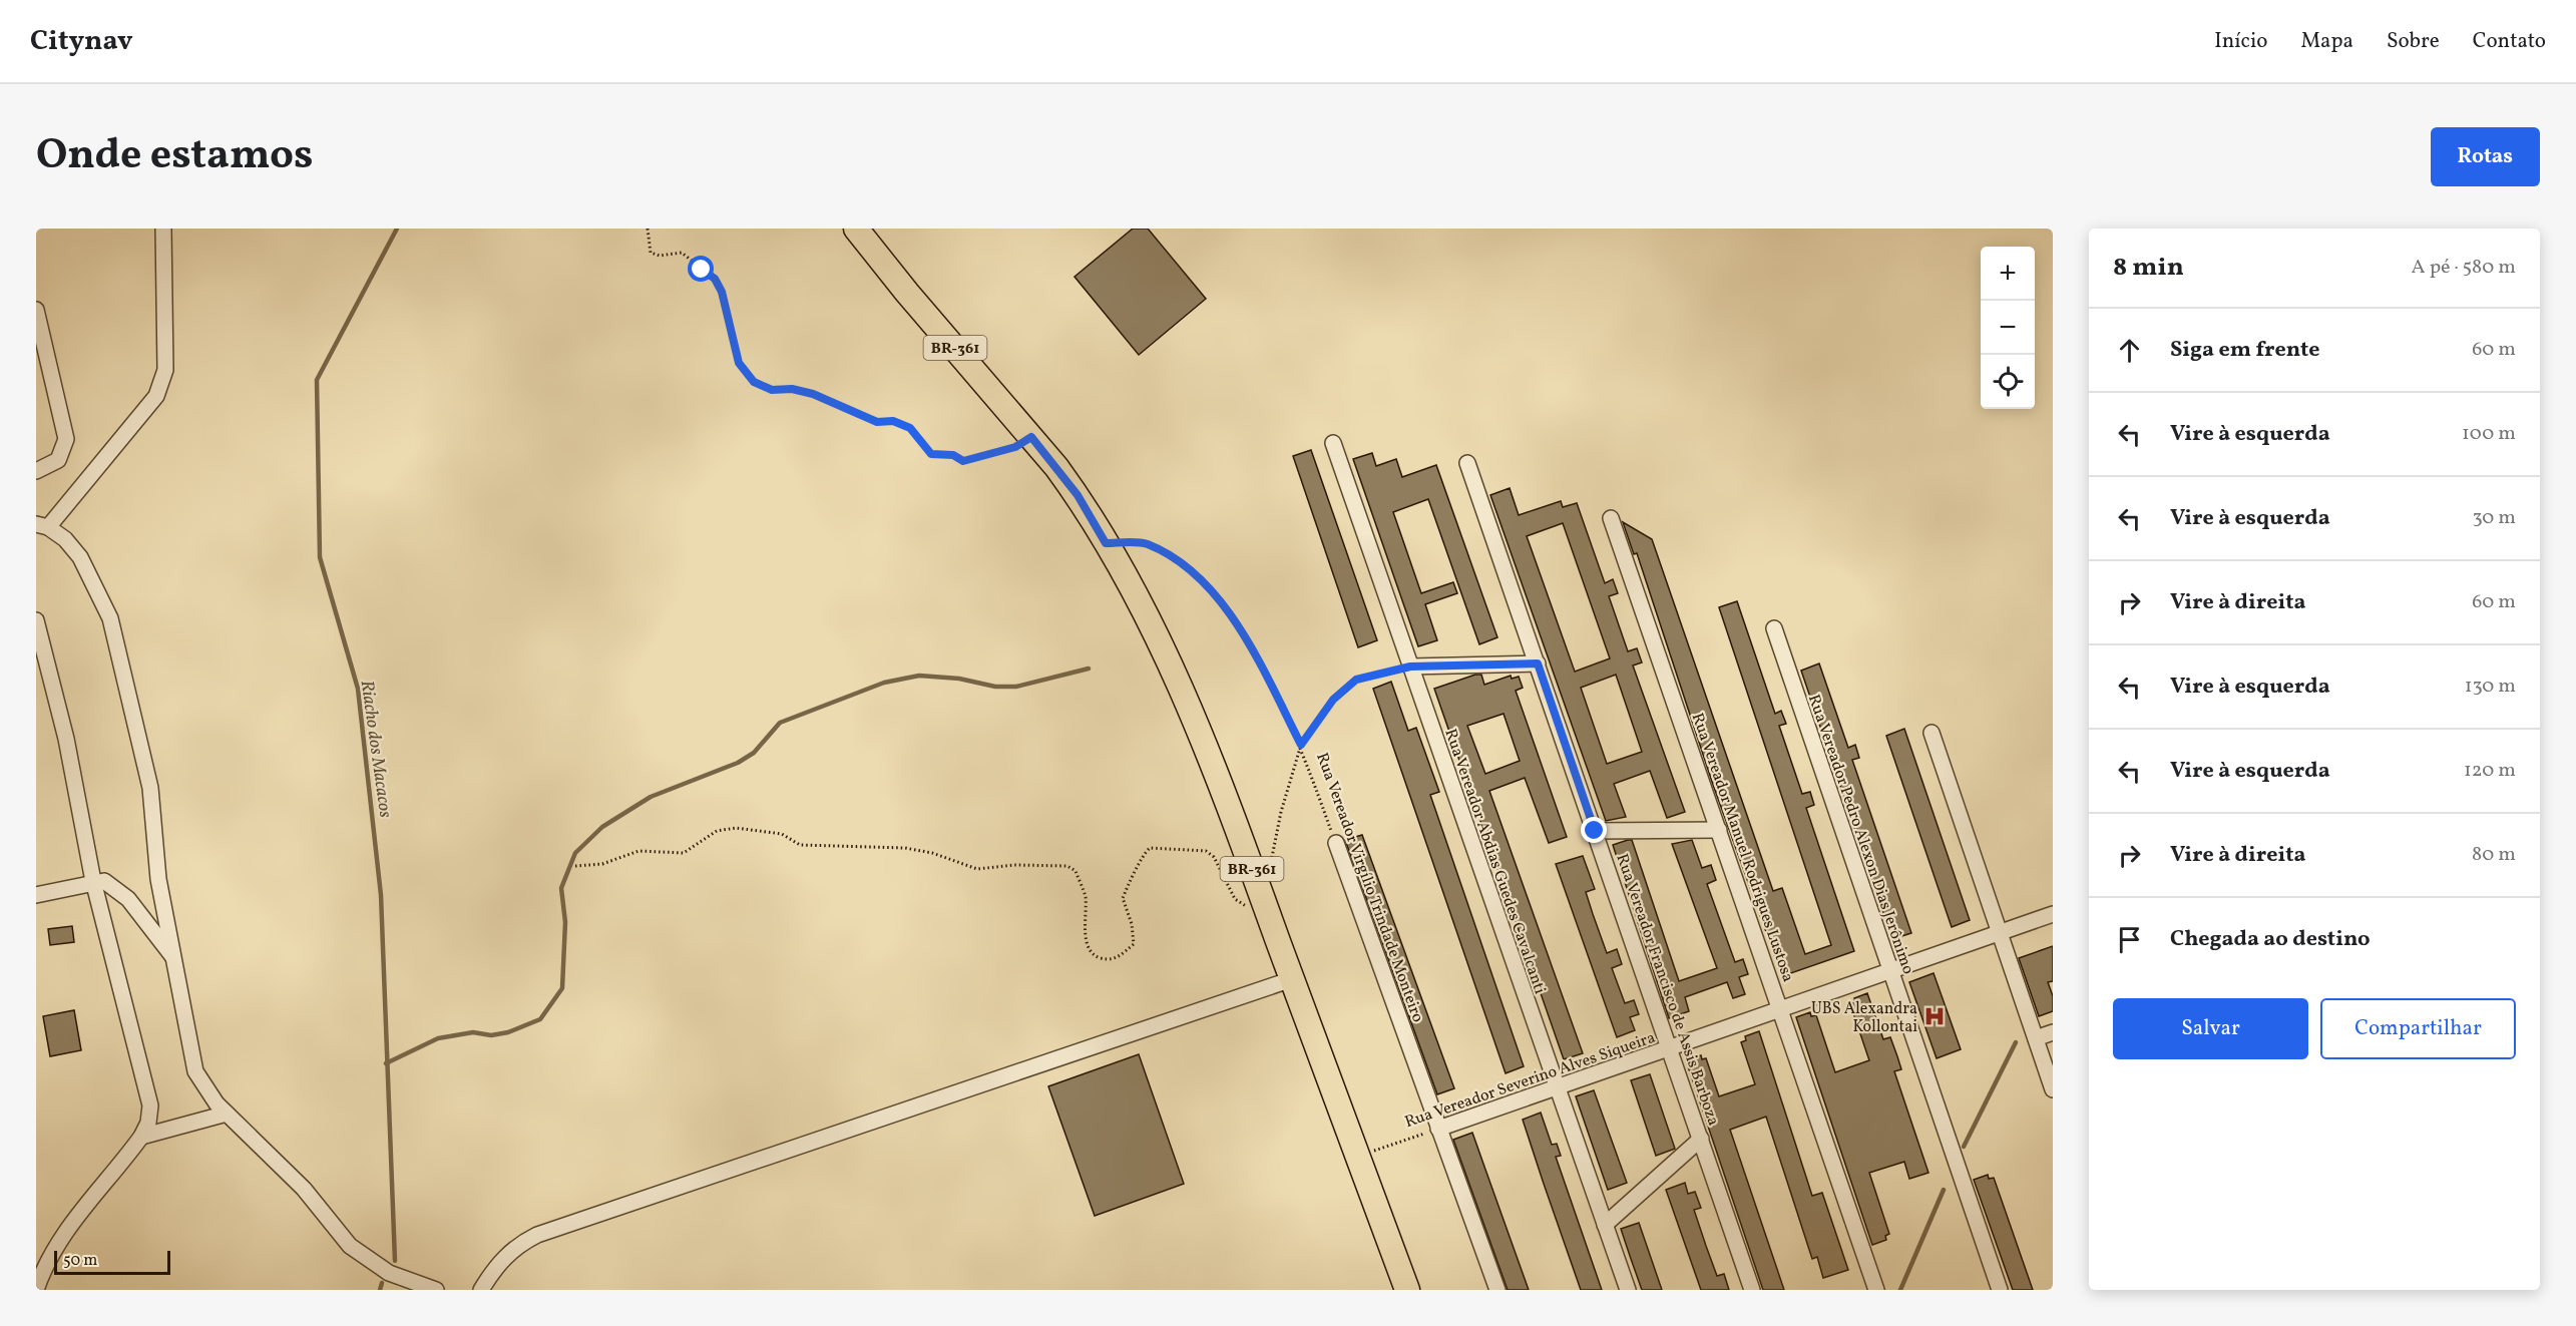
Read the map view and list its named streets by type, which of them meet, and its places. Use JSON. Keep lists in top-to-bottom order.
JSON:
{
  "streets": {
    "main road": ["BR-361"],
    "street": [
      "Rua Vereador Pedro Alexon Dias Jerônimo",
      "Rua Vereador Manuel Rodrigues Lustosa",
      "Rua Vereador Abdias Guedes Cavalcanti",
      "Rua Vereador Virgílio Trindade Monteiro",
      "Rua Vereador Francisco de Assis Barboza",
      "Rua Vereador Severino Alves Siqueira"
    ]
  },
  "crossings": [
    ["BR-361", "Rua Vereador Virgílio Trindade Monteiro"],
    ["BR-361", "Rua Vereador Severino Alves Siqueira"],
    ["Rua Vereador Pedro Alexon Dias Jerônimo", "Rua Vereador Severino Alves Siqueira"],
    ["Rua Vereador Manuel Rodrigues Lustosa", "Rua Vereador Severino Alves Siqueira"],
    ["Rua Vereador Abdias Guedes Cavalcanti", "Rua Vereador Severino Alves Siqueira"],
    ["Rua Vereador Virgílio Trindade Monteiro", "Rua Vereador Severino Alves Siqueira"],
    ["Rua Vereador Francisco de Assis Barboza", "Rua Vereador Severino Alves Siqueira"]
  ],
  "water": ["Riacho dos Macacos"],
  "places": {
    "hospital": ["UBS Alexandra Kollontai"]
  },
  "scale_bar": "50 m",
  "page": {
    "header": "Citynav",
    "nav": [
      "Início",
      "Mapa",
      "Sobre",
      "Contato"
    ],
    "title": "Onde estamos",
    "buttons": [
      "Rotas",
      ["Salvar", "Compartilhar"]
    ],
    "heading": ["8 min", "A pé · 580 m"],
    "map_buttons": ["+", "−"],
    "list": [
      ["Siga em frente", "60 m"],
      ["Vire à esquerda", "100 m"],
      ["Vire à esquerda", "30 m"],
      ["Vire à direita", "60 m"],
      ["Vire à esquerda", "130 m"],
      ["Vire à esquerda", "120 m"],
      ["Vire à direita", "80 m"],
      "Chegada ao destino"
    ],
    "scale": "50 m"
  }
}
